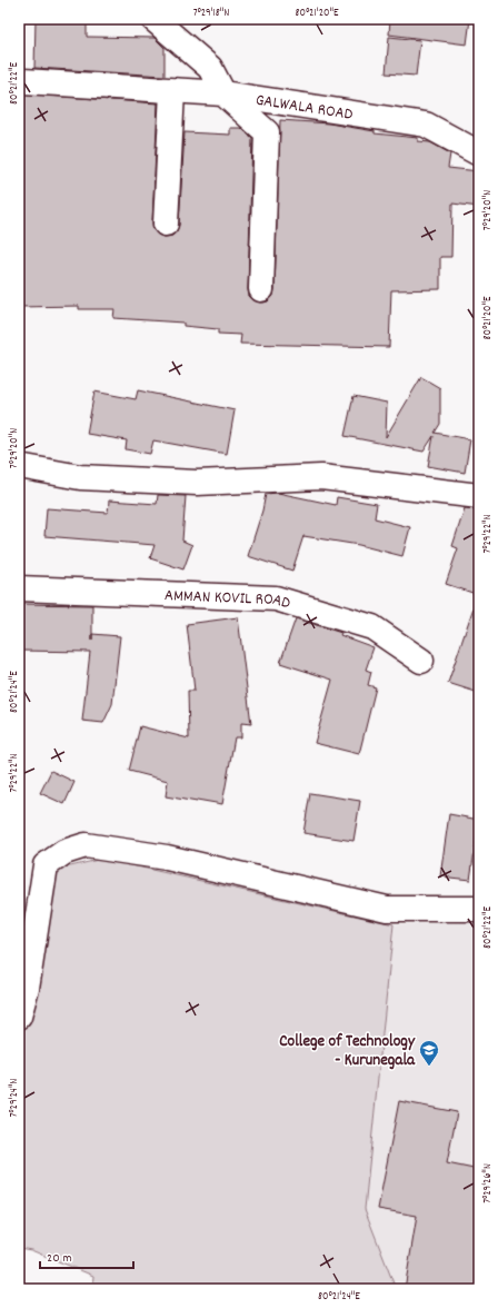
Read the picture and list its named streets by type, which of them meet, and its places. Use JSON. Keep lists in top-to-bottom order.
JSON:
{
  "streets": {
    "street": ["GALWALA ROAD", "AMMAN KOVIL ROAD"]
  },
  "places": {
    "school or university": ["College of Technology - Kurunegala"]
  },
  "scale_bar": "20 m",
  "coordinates": [
    "7°29'18\"N",
    "80°21'20\"E",
    "80°21'22\"E",
    "7°29'20\"N",
    "7°29'22\"N",
    "80°21'24\"E",
    "7°29'24\"N",
    "7°29'26\"N"
  ]
}
